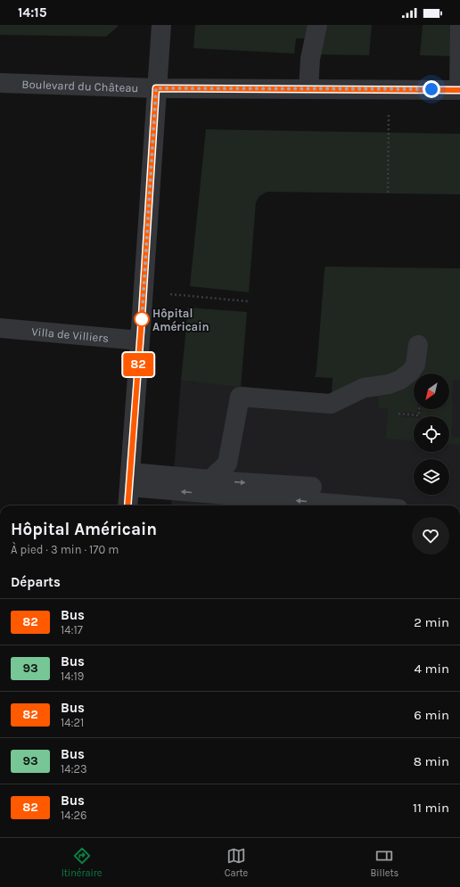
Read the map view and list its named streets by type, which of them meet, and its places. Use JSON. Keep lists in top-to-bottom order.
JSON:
{
  "streets": {
    "street": ["Boulevard du Château", "Villa de Villiers"]
  },
  "places": ["Hôpital Américain"],
  "lines": ["bus line 82"],
  "north": "bottom left",
  "page": {
    "status": "14:15",
    "on_map": "82",
    "heading": [
      ["Hôpital Américain", "À pied · 3 min · 170 m"],
      "Départs"
    ],
    "list": [
      {
        "mark": "82",
        "name": "Bus",
        "note": "14:17",
        "value": "2 min"
      },
      {
        "mark": "93",
        "name": "Bus",
        "note": "14:19",
        "value": "4 min"
      },
      {
        "mark": "82",
        "name": "Bus",
        "note": "14:21",
        "value": "6 min"
      },
      {
        "mark": "93",
        "name": "Bus",
        "note": "14:23",
        "value": "8 min"
      },
      {
        "mark": "82",
        "name": "Bus",
        "note": "14:26",
        "value": "11 min"
      }
    ],
    "tabs": ["Itinéraire", "Carte", "Billets"]
  }
}
